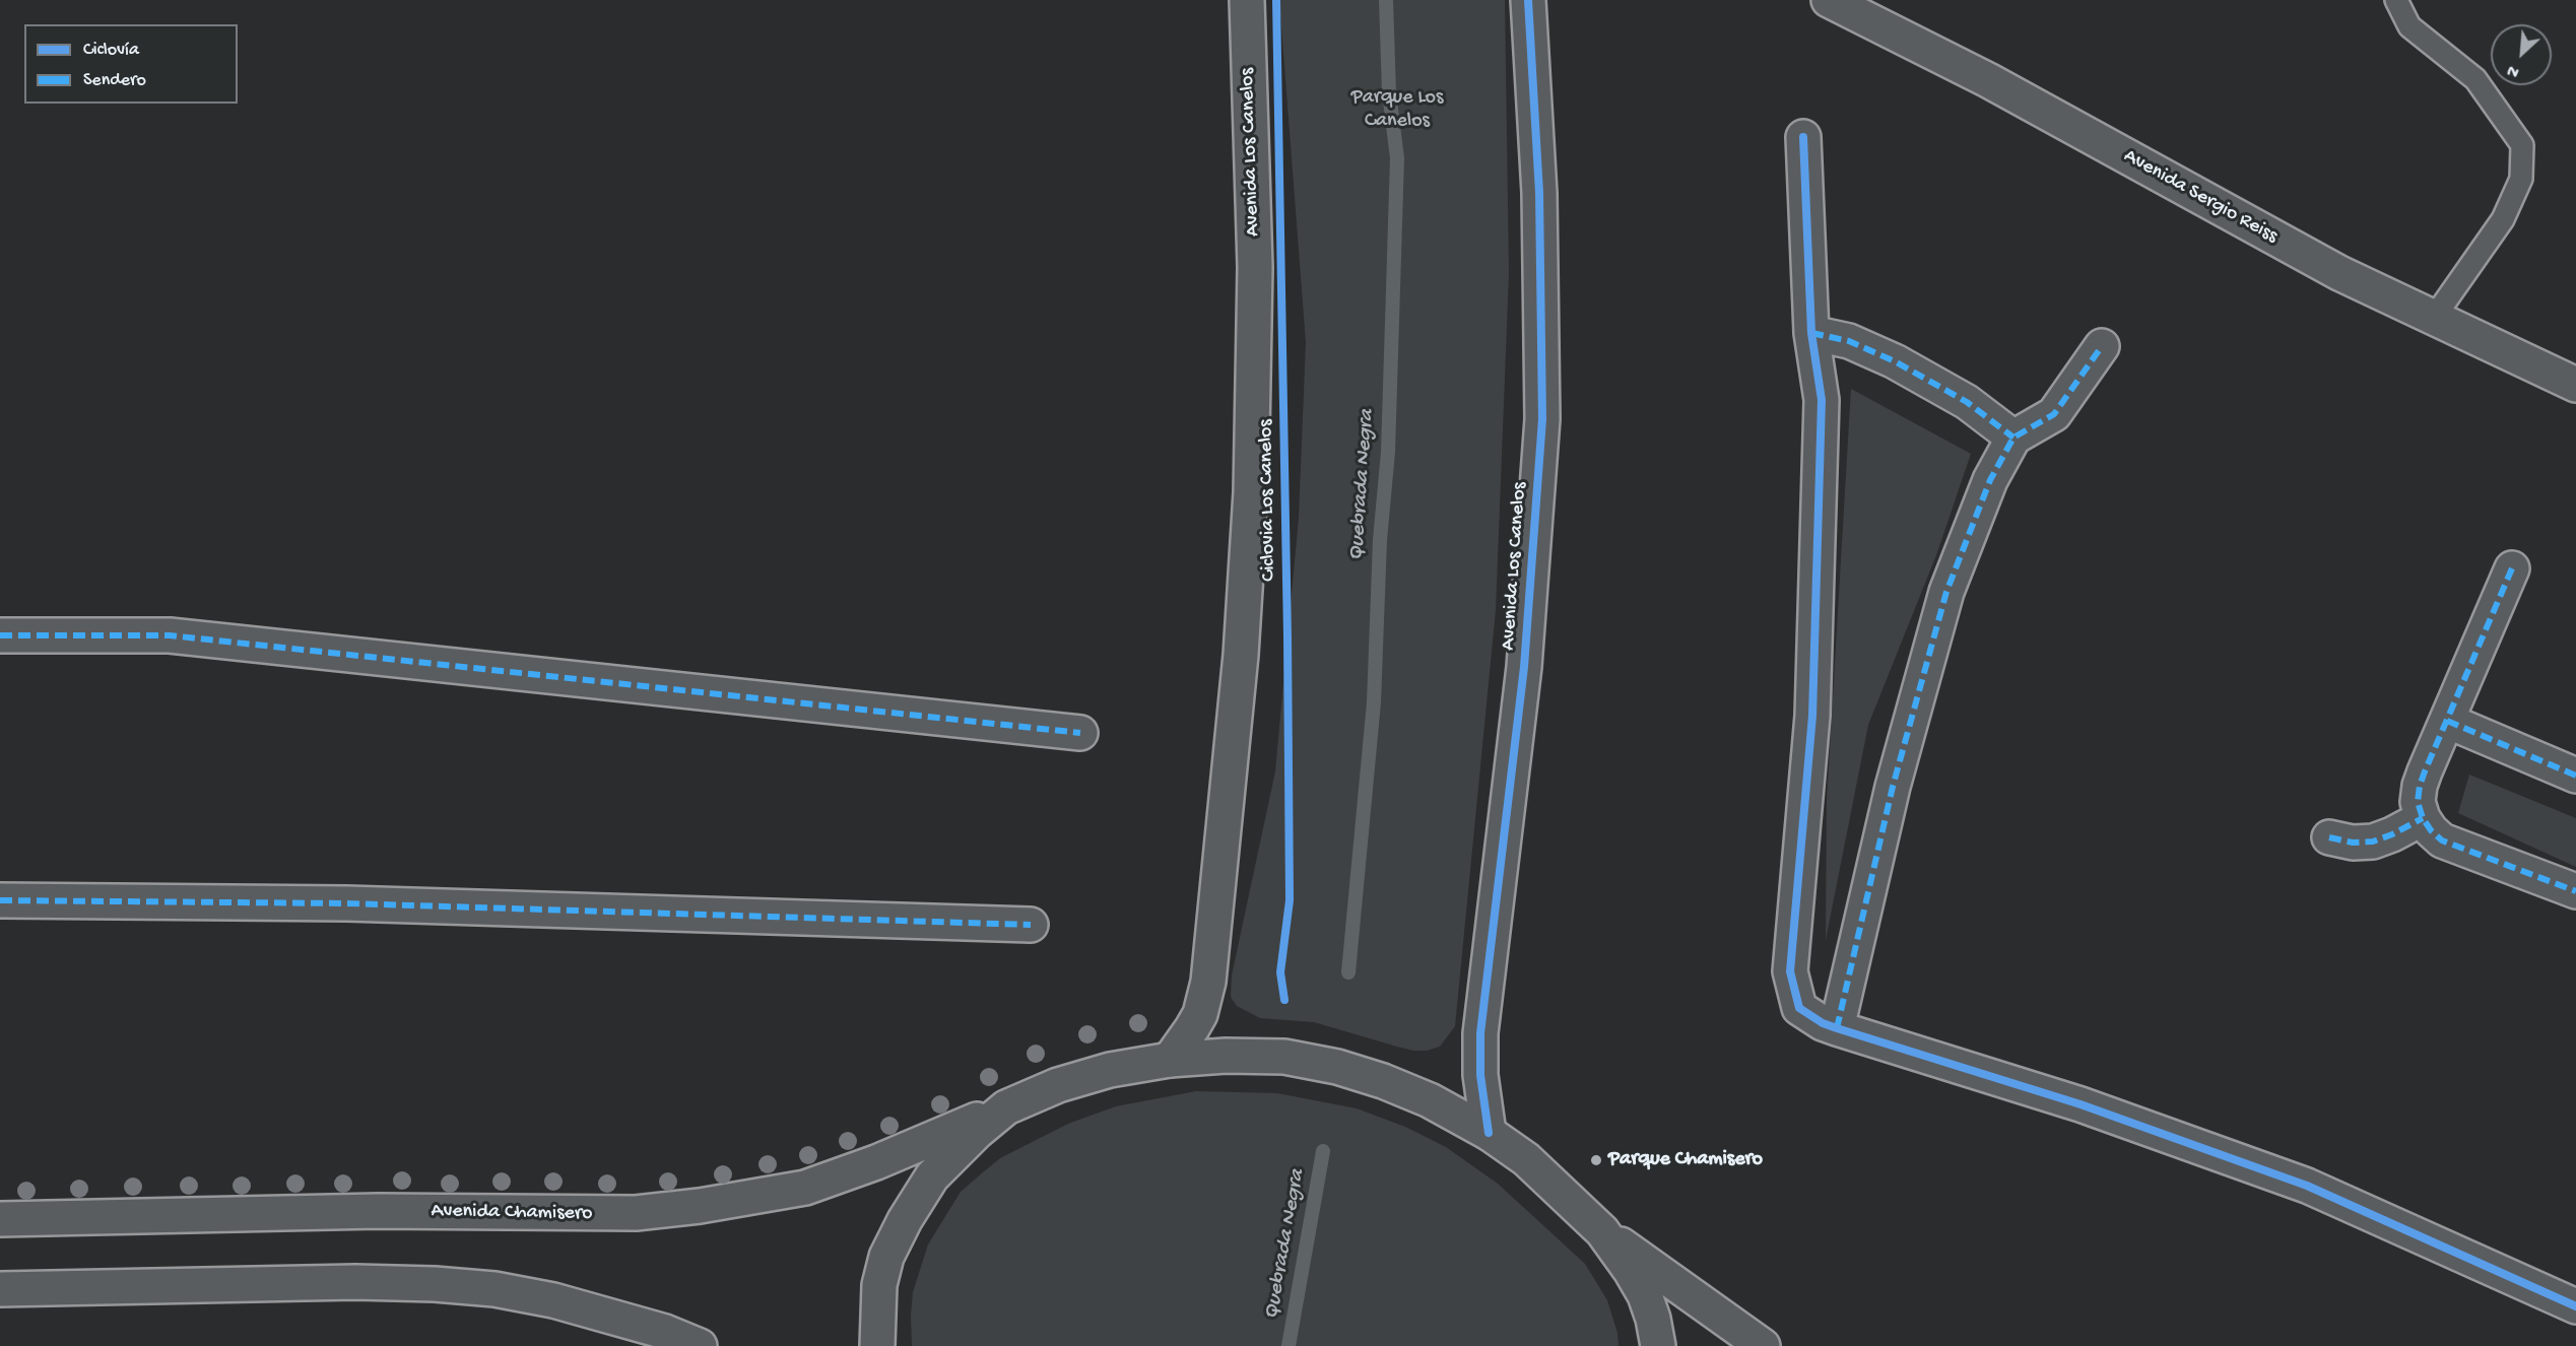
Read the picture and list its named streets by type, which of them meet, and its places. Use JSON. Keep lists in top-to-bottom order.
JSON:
{
  "streets": {
    "street": ["Avenida Los Canelos", "Avenida Sergio Reiss", "Avenida Chamisero"],
    "cycle path": ["Ciclovia Los Canelos"]
  },
  "crossings": [
    ["Avenida Los Canelos", "Avenida Chamisero"]
  ],
  "water": ["Quebrada Negra"],
  "parks": ["Parque Los Canelos"],
  "places": ["Parque Chamisero"],
  "legend": ["Ciclovía", "Sendero"],
  "north": "bottom left"
}
